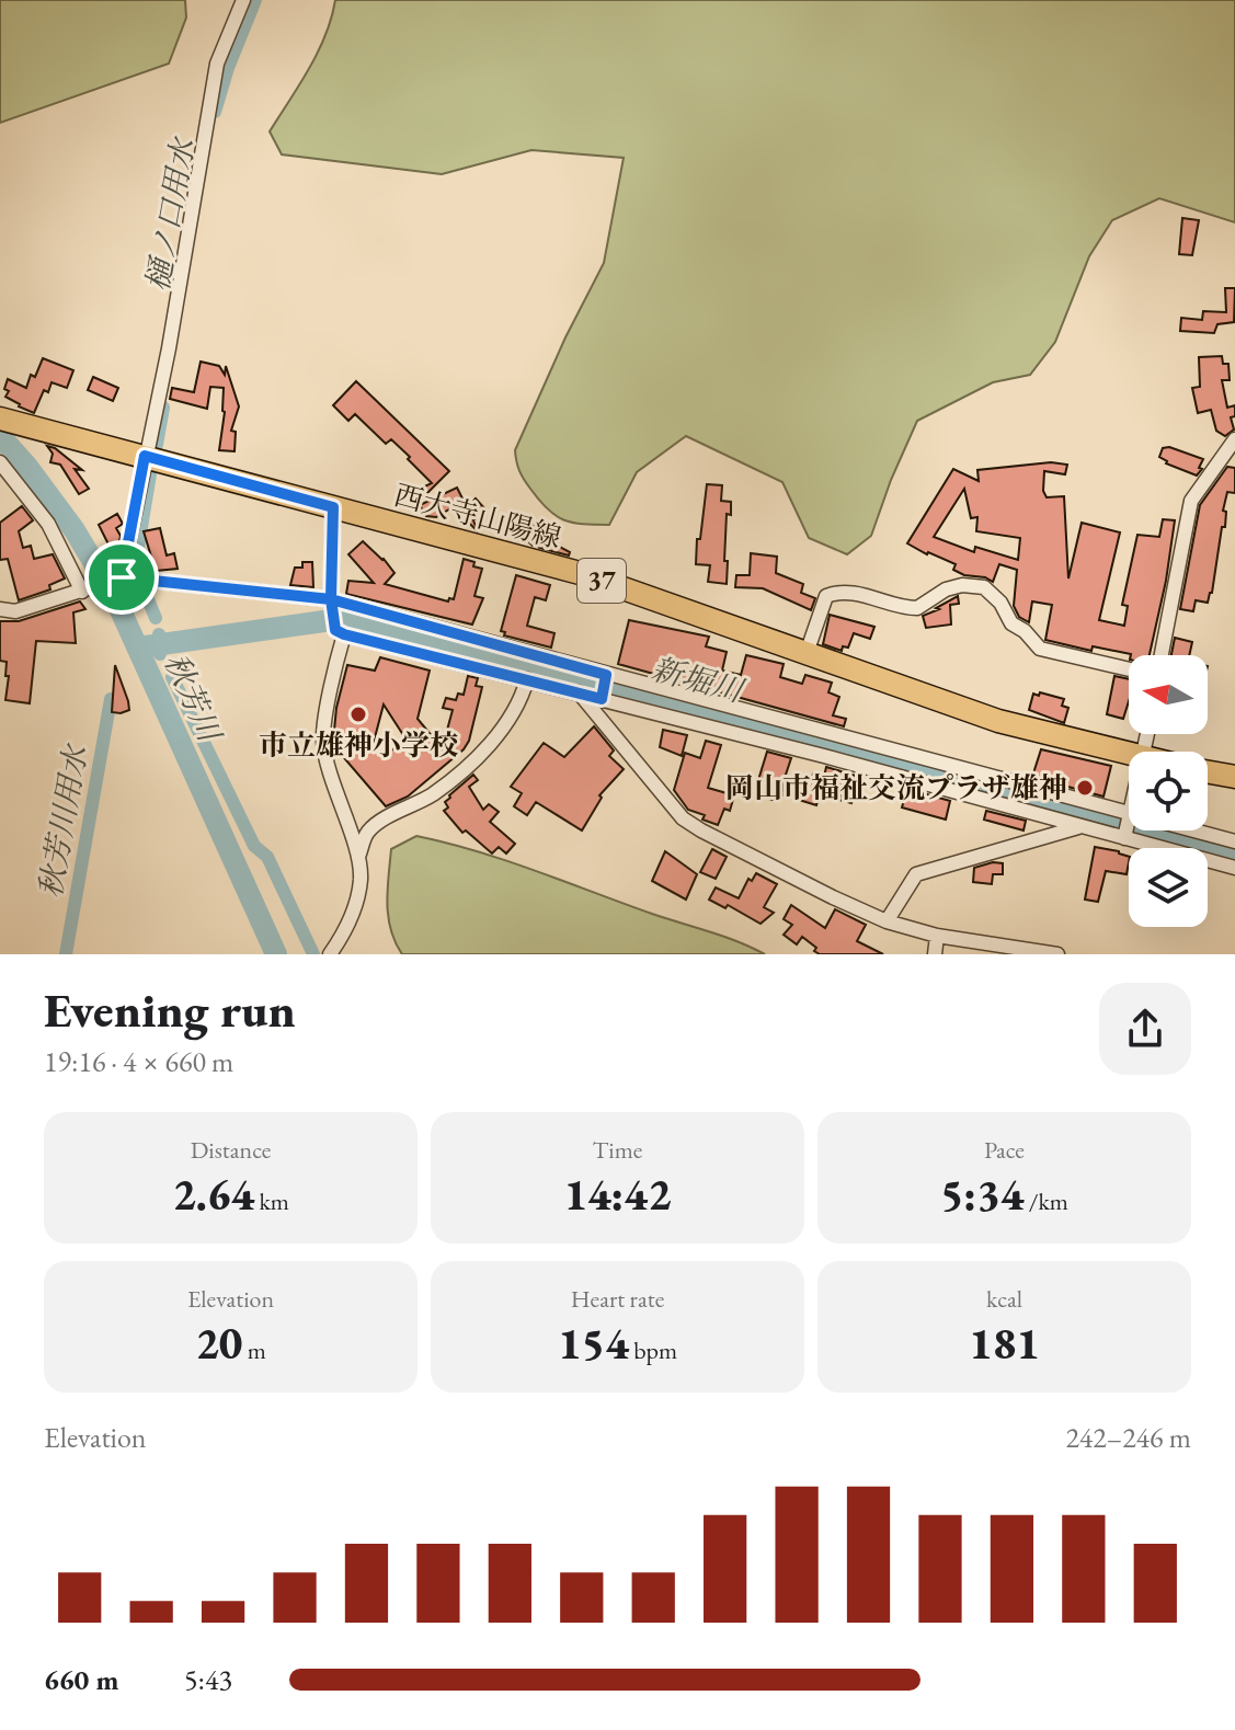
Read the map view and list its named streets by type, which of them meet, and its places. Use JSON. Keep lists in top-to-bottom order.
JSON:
{
  "streets": {
    "main road": ["西大寺山陽線", "37"]
  },
  "water": [
    "樋ノ口用水",
    "新堀川",
    "秋芳川",
    "秋芳川用水"
  ],
  "places": ["市立雄神小学校", "岡山市福祉交流プラザ雄神"],
  "north": "left",
  "page": {
    "heading": ["Evening run", "19:16 · 4 × 660 m"],
    "stats": [
      ["Distance", "2.64 km"],
      ["Time", "14:42"],
      ["Pace", "5:34 /km"],
      ["Elevation", "20 m"],
      ["Heart rate", "154 bpm"],
      ["kcal", "181"]
    ],
    "chart": ["Elevation", "242–246 m"],
    "list": [
      {
        "name": "660 m",
        "note": "5:43"
      }
    ]
  }
}
